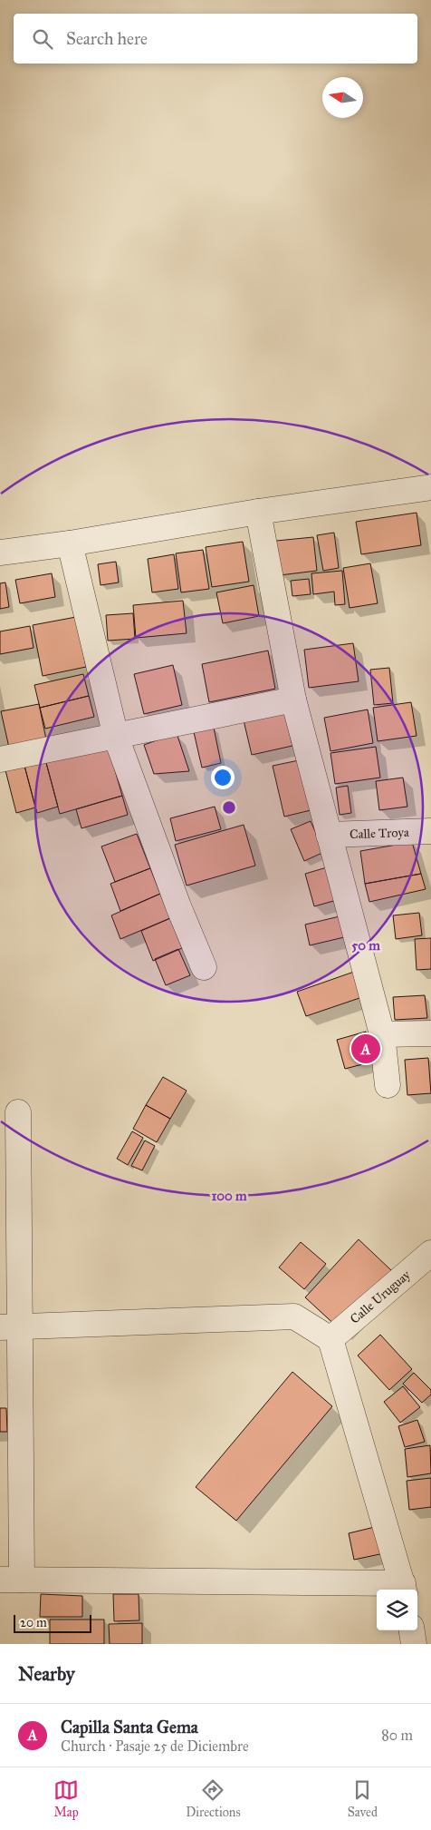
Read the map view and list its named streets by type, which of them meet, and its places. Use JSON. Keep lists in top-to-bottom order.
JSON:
{
  "streets": {
    "street": ["Calle Troya", "Calle Uruguay"]
  },
  "scale_bar": "20 m",
  "north": "left",
  "page": {
    "search": "Search here",
    "pins": "A",
    "scale": "20 m",
    "heading": "Nearby",
    "list": [
      {
        "mark": "A",
        "name": "Capilla Santa Gema",
        "note": "Church · Pasaje 25 de Diciembre",
        "value": "80 m"
      }
    ],
    "nav": ["Map", "Directions", "Saved"]
  },
  "rings": ["50 m", "100 m"]
}
